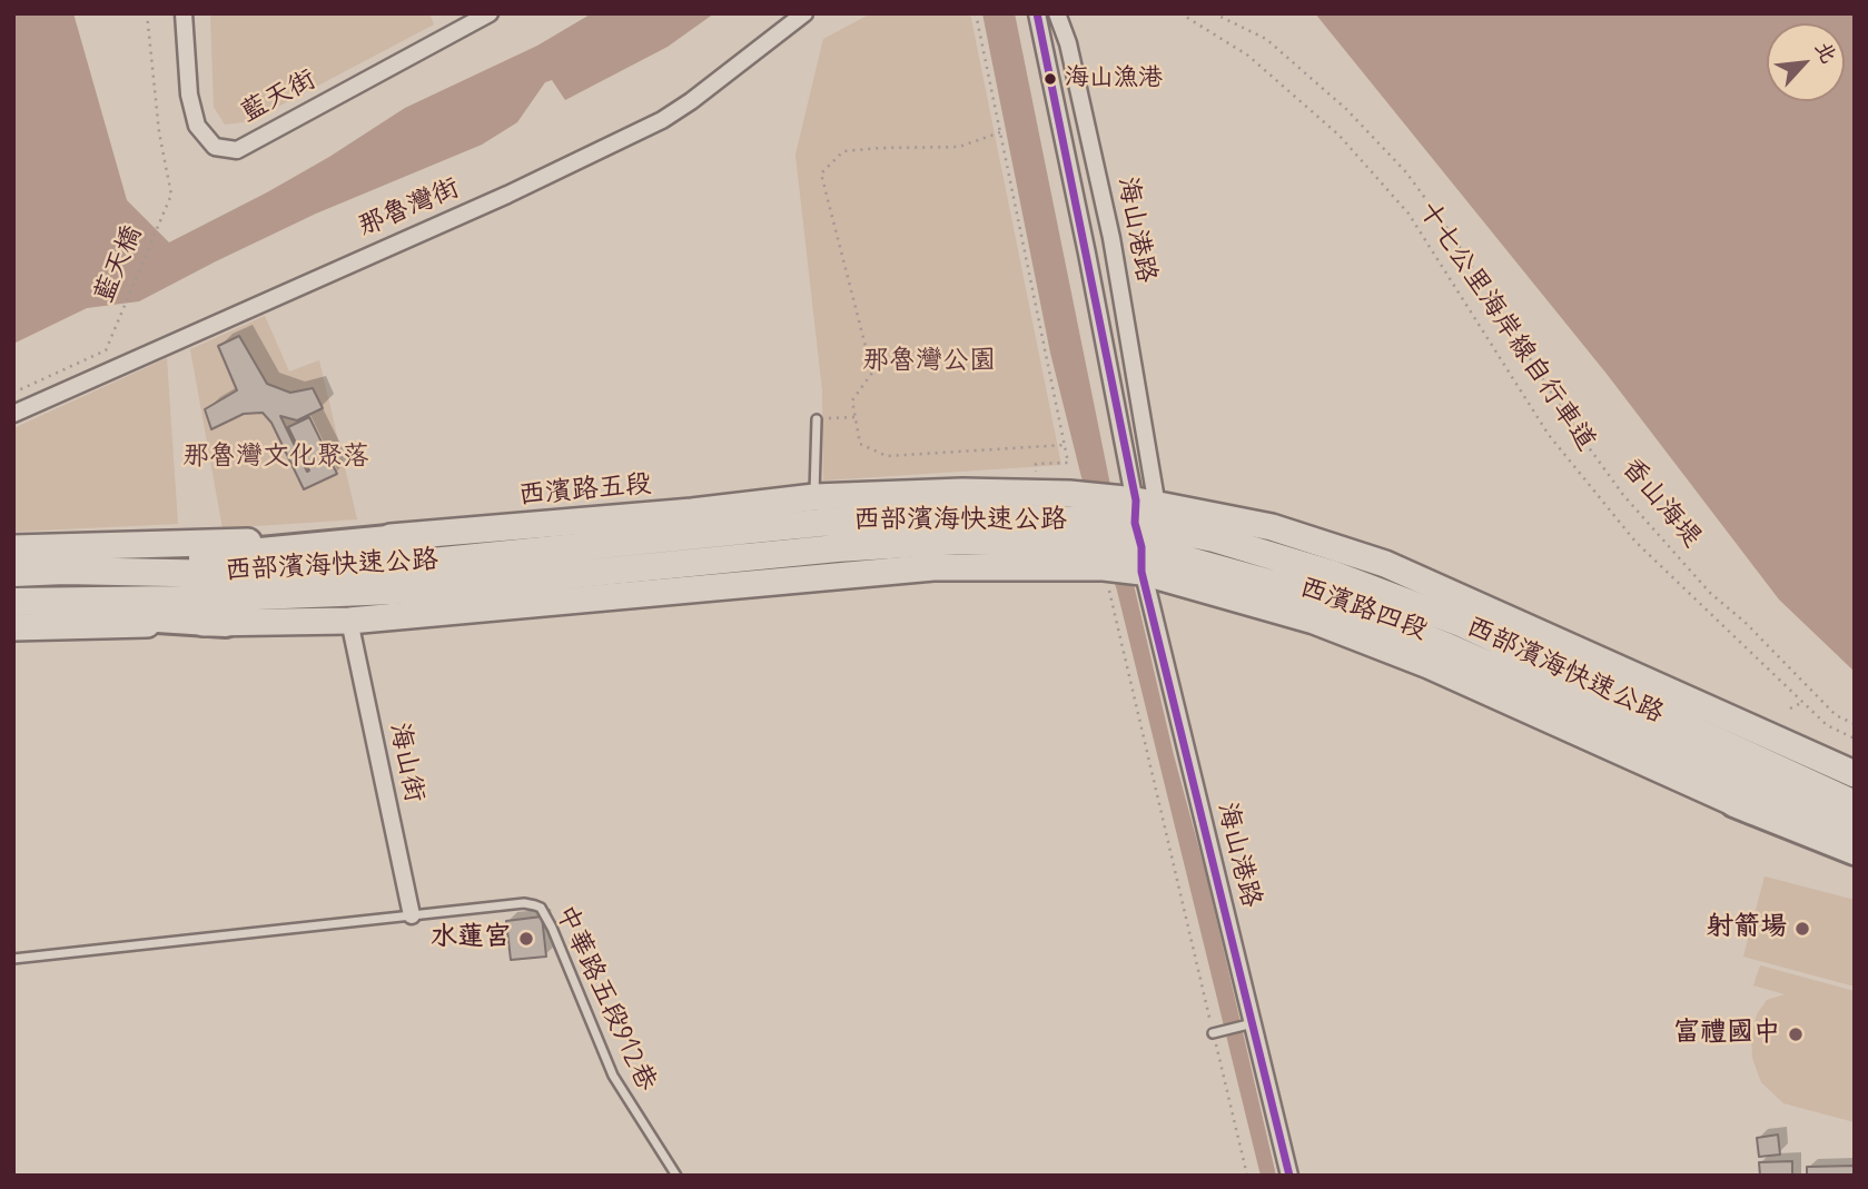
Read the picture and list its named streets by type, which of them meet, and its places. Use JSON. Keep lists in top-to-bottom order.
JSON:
{
  "streets": {
    "highway": ["西部濱海快速公路"],
    "main road": ["西濱路五段", "西濱路四段"],
    "street": [
      "藍天街",
      "那魯灣街",
      "海山港路",
      "海山街"
    ],
    "lane": ["中華路五段912巷"],
    "path": ["藍天橋", "十七公里海岸線自行車道", "香山海堤"]
  },
  "crossings": [
    ["海山港路", "西濱路五段"],
    ["海山港路", "西部濱海快速公路"],
    ["海山港路", "西濱路四段"],
    ["西濱路五段", "西部濱海快速公路"],
    ["西濱路五段", "西濱路四段"],
    ["西部濱海快速公路", "西濱路四段"],
    ["海山街", "中華路五段912巷"]
  ],
  "parks": ["那魯灣公園", "那魯灣文化聚落"],
  "places": [
    "海山漁港",
    "射箭場",
    "水蓮宮",
    "富禮國中"
  ],
  "north": "top right"
}
